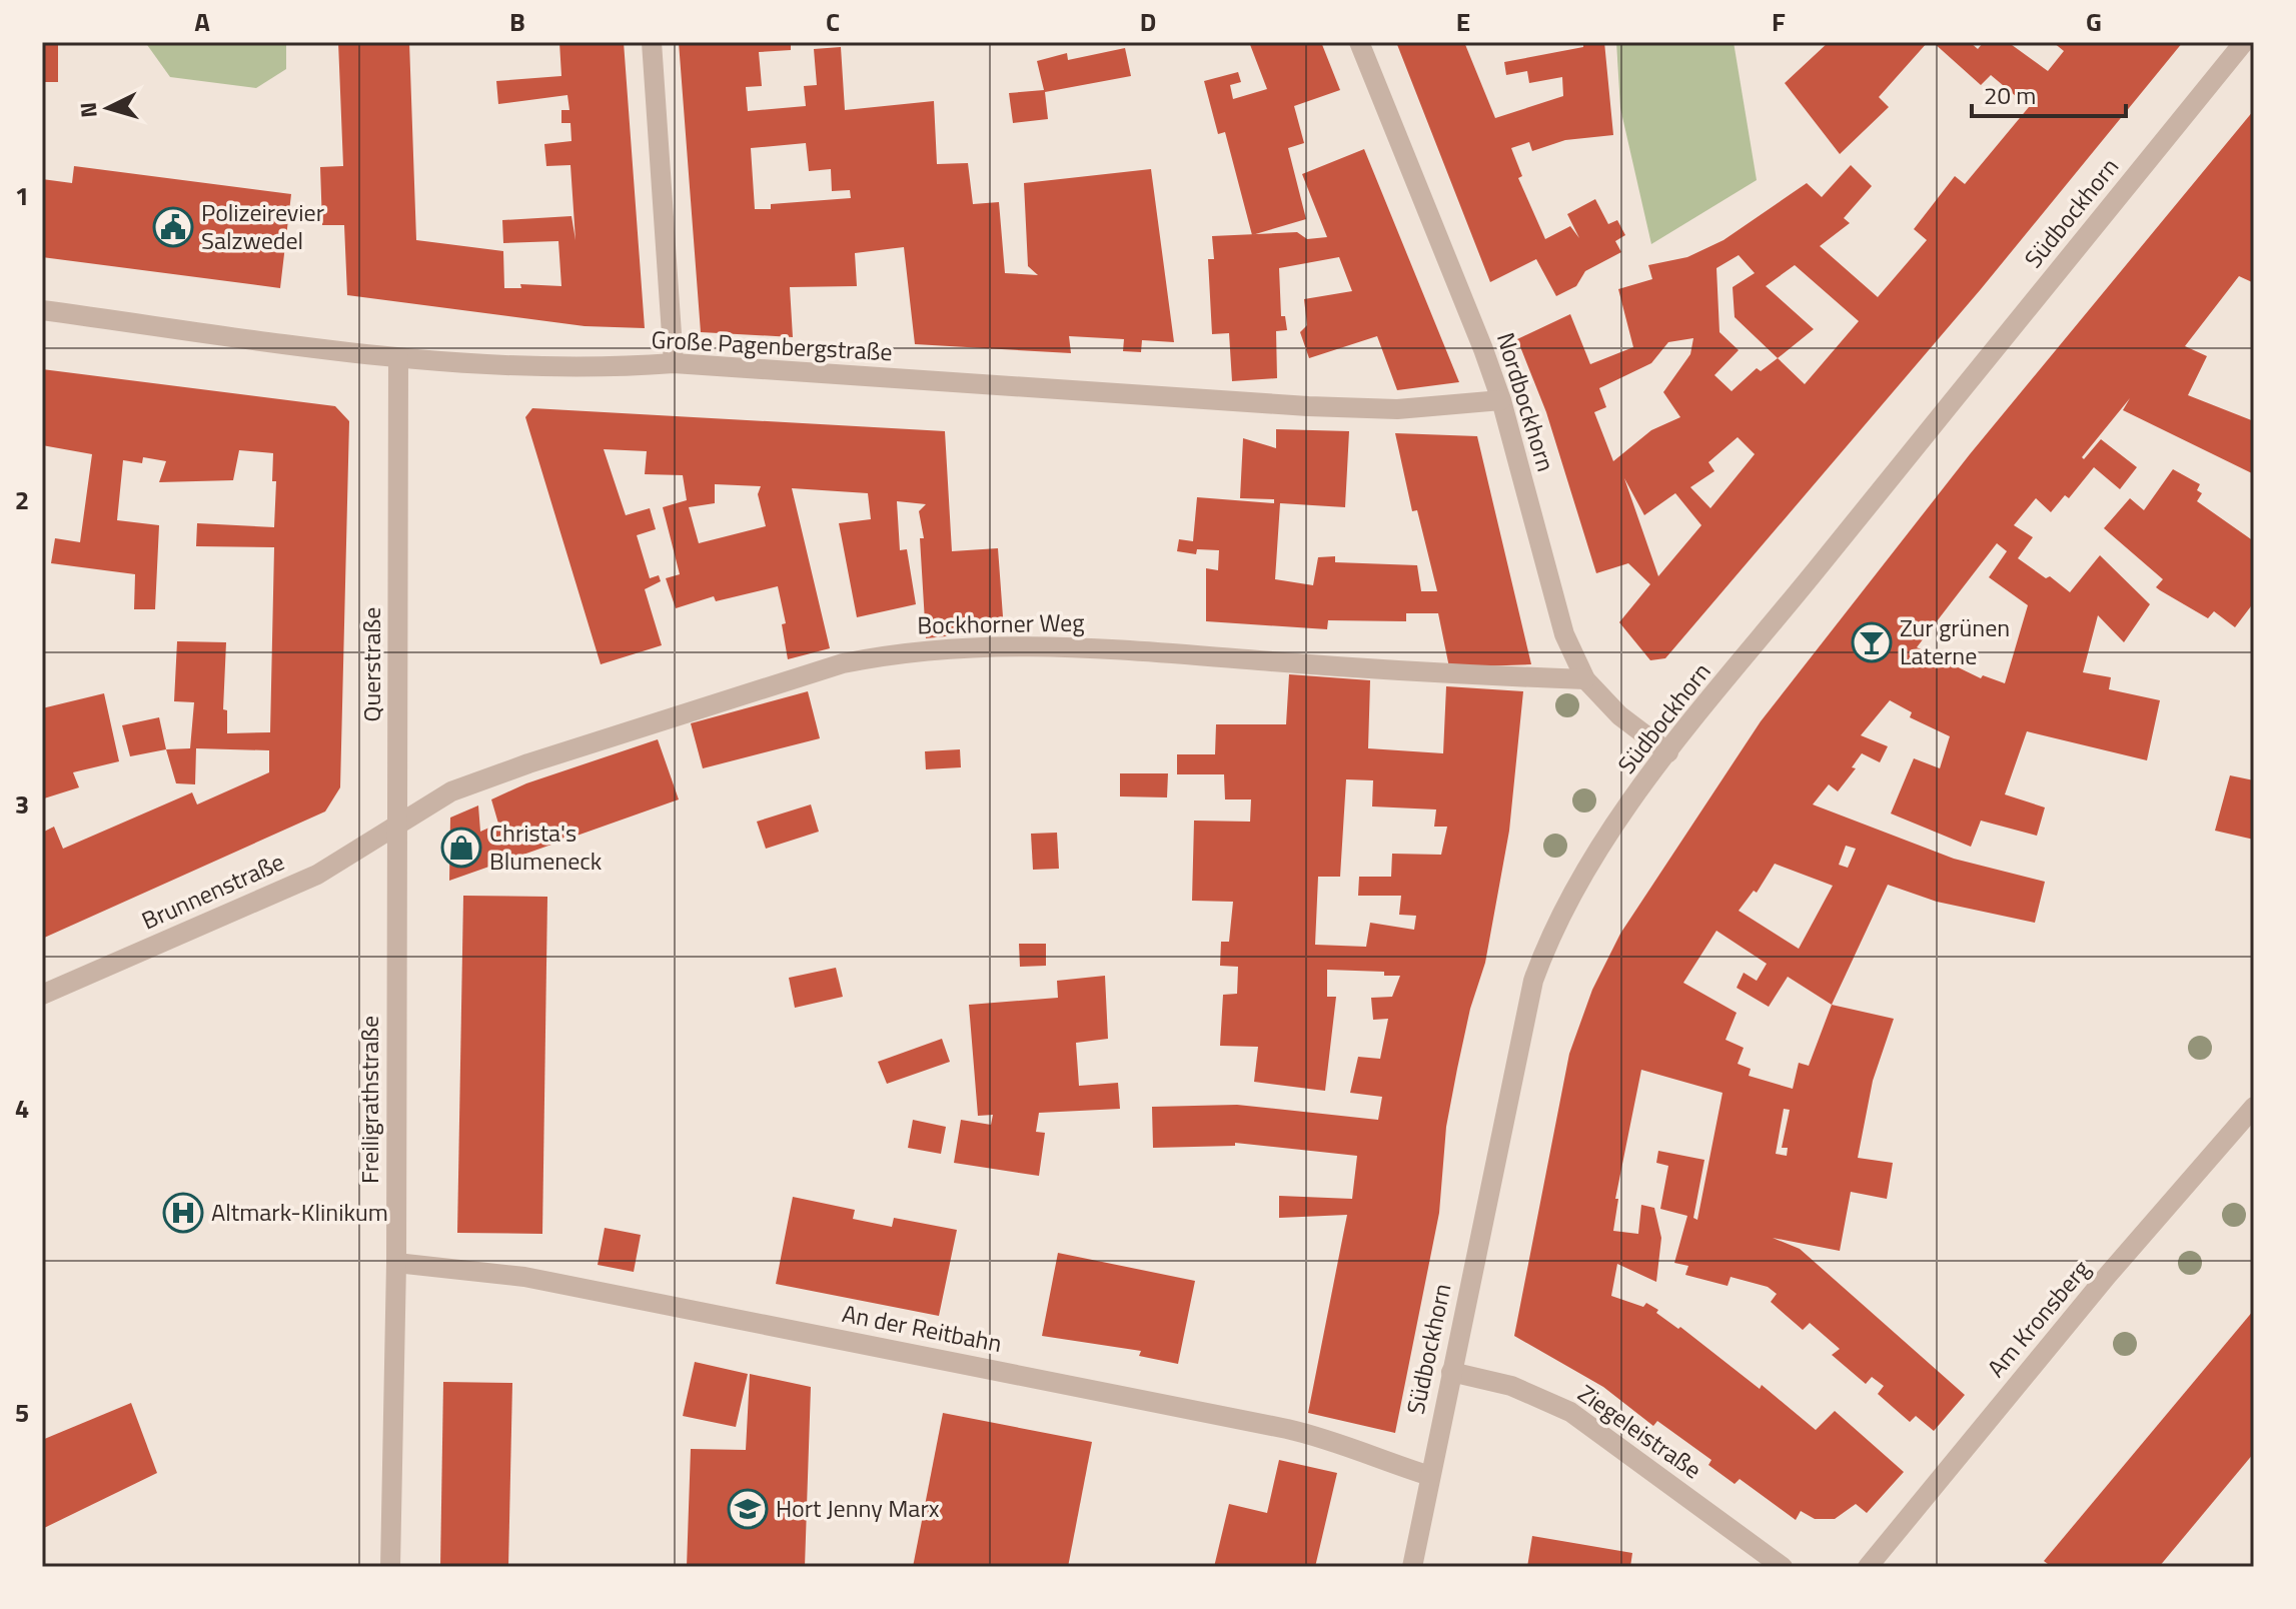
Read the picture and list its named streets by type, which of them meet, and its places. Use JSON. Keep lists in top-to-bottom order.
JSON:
{
  "streets": {
    "street": [
      "Südbockhorn",
      "Große Pagenbergstraße",
      "Nordbockhorn",
      "Bockhorner Weg",
      "Querstraße",
      "Brunnenstraße",
      "Freiligrathstraße",
      "Am Kronsberg",
      "An der Reitbahn",
      "Ziegeleistraße"
    ]
  },
  "crossings": [
    ["Südbockhorn", "Nordbockhorn"],
    ["Südbockhorn", "An der Reitbahn"],
    ["Südbockhorn", "Ziegeleistraße"],
    ["Große Pagenbergstraße", "Nordbockhorn"],
    ["Große Pagenbergstraße", "Querstraße"],
    ["Nordbockhorn", "Bockhorner Weg"],
    ["Bockhorner Weg", "Querstraße"],
    ["Bockhorner Weg", "Brunnenstraße"],
    ["Bockhorner Weg", "Freiligrathstraße"],
    ["Querstraße", "Brunnenstraße"],
    ["Querstraße", "Freiligrathstraße"],
    ["Brunnenstraße", "Freiligrathstraße"],
    ["Freiligrathstraße", "An der Reitbahn"]
  ],
  "places": {
    "public building": ["Polizeirevier Salzwedel"],
    "bar": ["Zur grünen Laterne"],
    "shop": ["Christa's Blumeneck"],
    "hospital": ["Altmark-Klinikum"],
    "school or university": ["Hort Jenny Marx"]
  },
  "scale_bar": "20 m",
  "north": "left",
  "grid": {
    "columns": [
      "A",
      "B",
      "C",
      "D",
      "E",
      "F",
      "G"
    ],
    "rows": [
      "1",
      "2",
      "3",
      "4",
      "5"
    ]
  }
}
